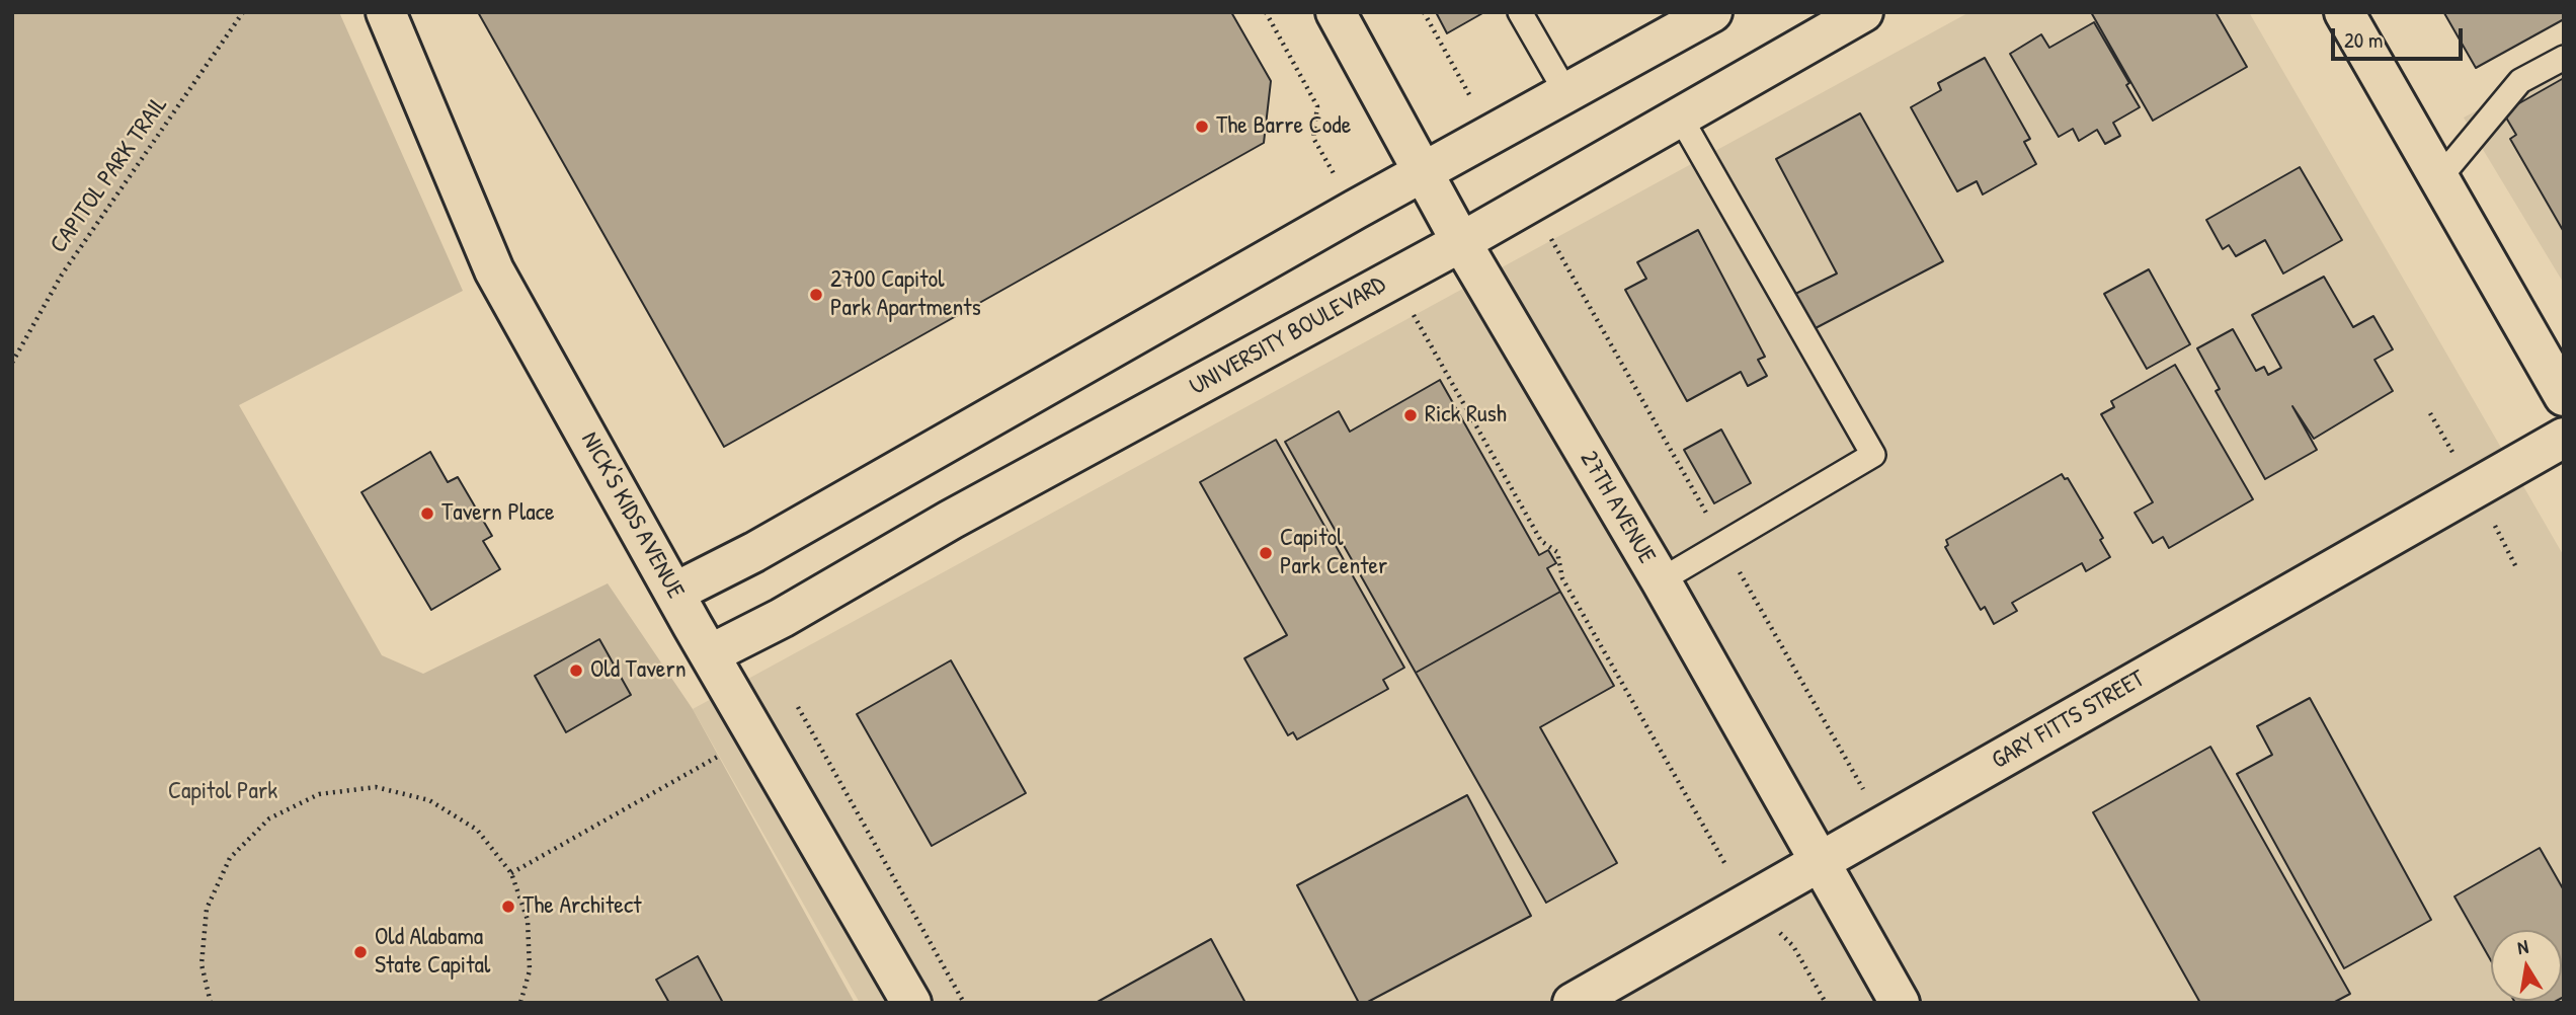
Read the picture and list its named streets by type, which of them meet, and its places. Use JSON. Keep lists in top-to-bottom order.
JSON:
{
  "streets": {
    "main road": [
      "UNIVERSITY BOULEVARD",
      "27TH AVENUE",
      "NICK'S KIDS AVENUE",
      "GARY FITTS STREET"
    ],
    "path": ["CAPITOL PARK TRAIL"]
  },
  "crossings": [
    ["UNIVERSITY BOULEVARD", "27TH AVENUE"],
    ["UNIVERSITY BOULEVARD", "NICK'S KIDS AVENUE"],
    ["27TH AVENUE", "GARY FITTS STREET"]
  ],
  "parks": ["Capitol Park"],
  "places": [
    "The Barre Code",
    "2700 Capitol Park Apartments",
    "Rick Rush",
    "Tavern Place",
    "Capitol Park Center",
    "Old Tavern",
    "The Architect",
    "Old Alabama State Capital"
  ],
  "scale_bar": "20 m",
  "north": "top"
}
